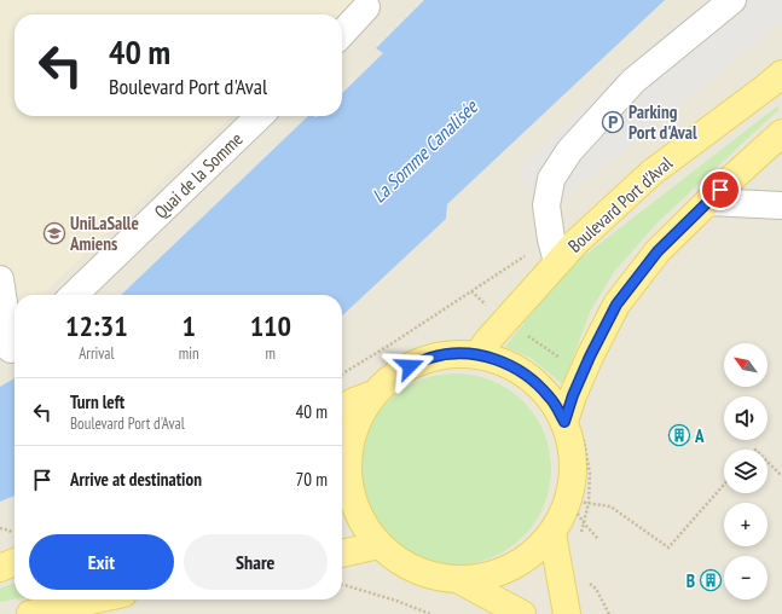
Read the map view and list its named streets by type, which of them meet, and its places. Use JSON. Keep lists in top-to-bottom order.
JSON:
{
  "streets": {
    "main road": ["Boulevard Port d'Aval"],
    "street": ["Quai de la Somme"]
  },
  "water": ["La Somme Canalisée"],
  "places": {
    "parking": ["Parking Port d'Aval"],
    "school or university": ["UniLaSalle Amiens"],
    "building": ["A", "B"]
  },
  "north": "top left",
  "page": {
    "turn": ["40 m", "Boulevard Port d'Aval"],
    "eta": [
      "12:31",
      "Arrival",
      "1",
      "min",
      "110",
      "m"
    ],
    "map_buttons": ["+", "−"],
    "list": [
      {
        "name": "Turn left",
        "note": "Boulevard Port d'Aval",
        "value": "40 m"
      },
      {
        "name": "Arrive at destination",
        "value": "70 m"
      }
    ],
    "buttons": ["Exit", "Share"]
  }
}
